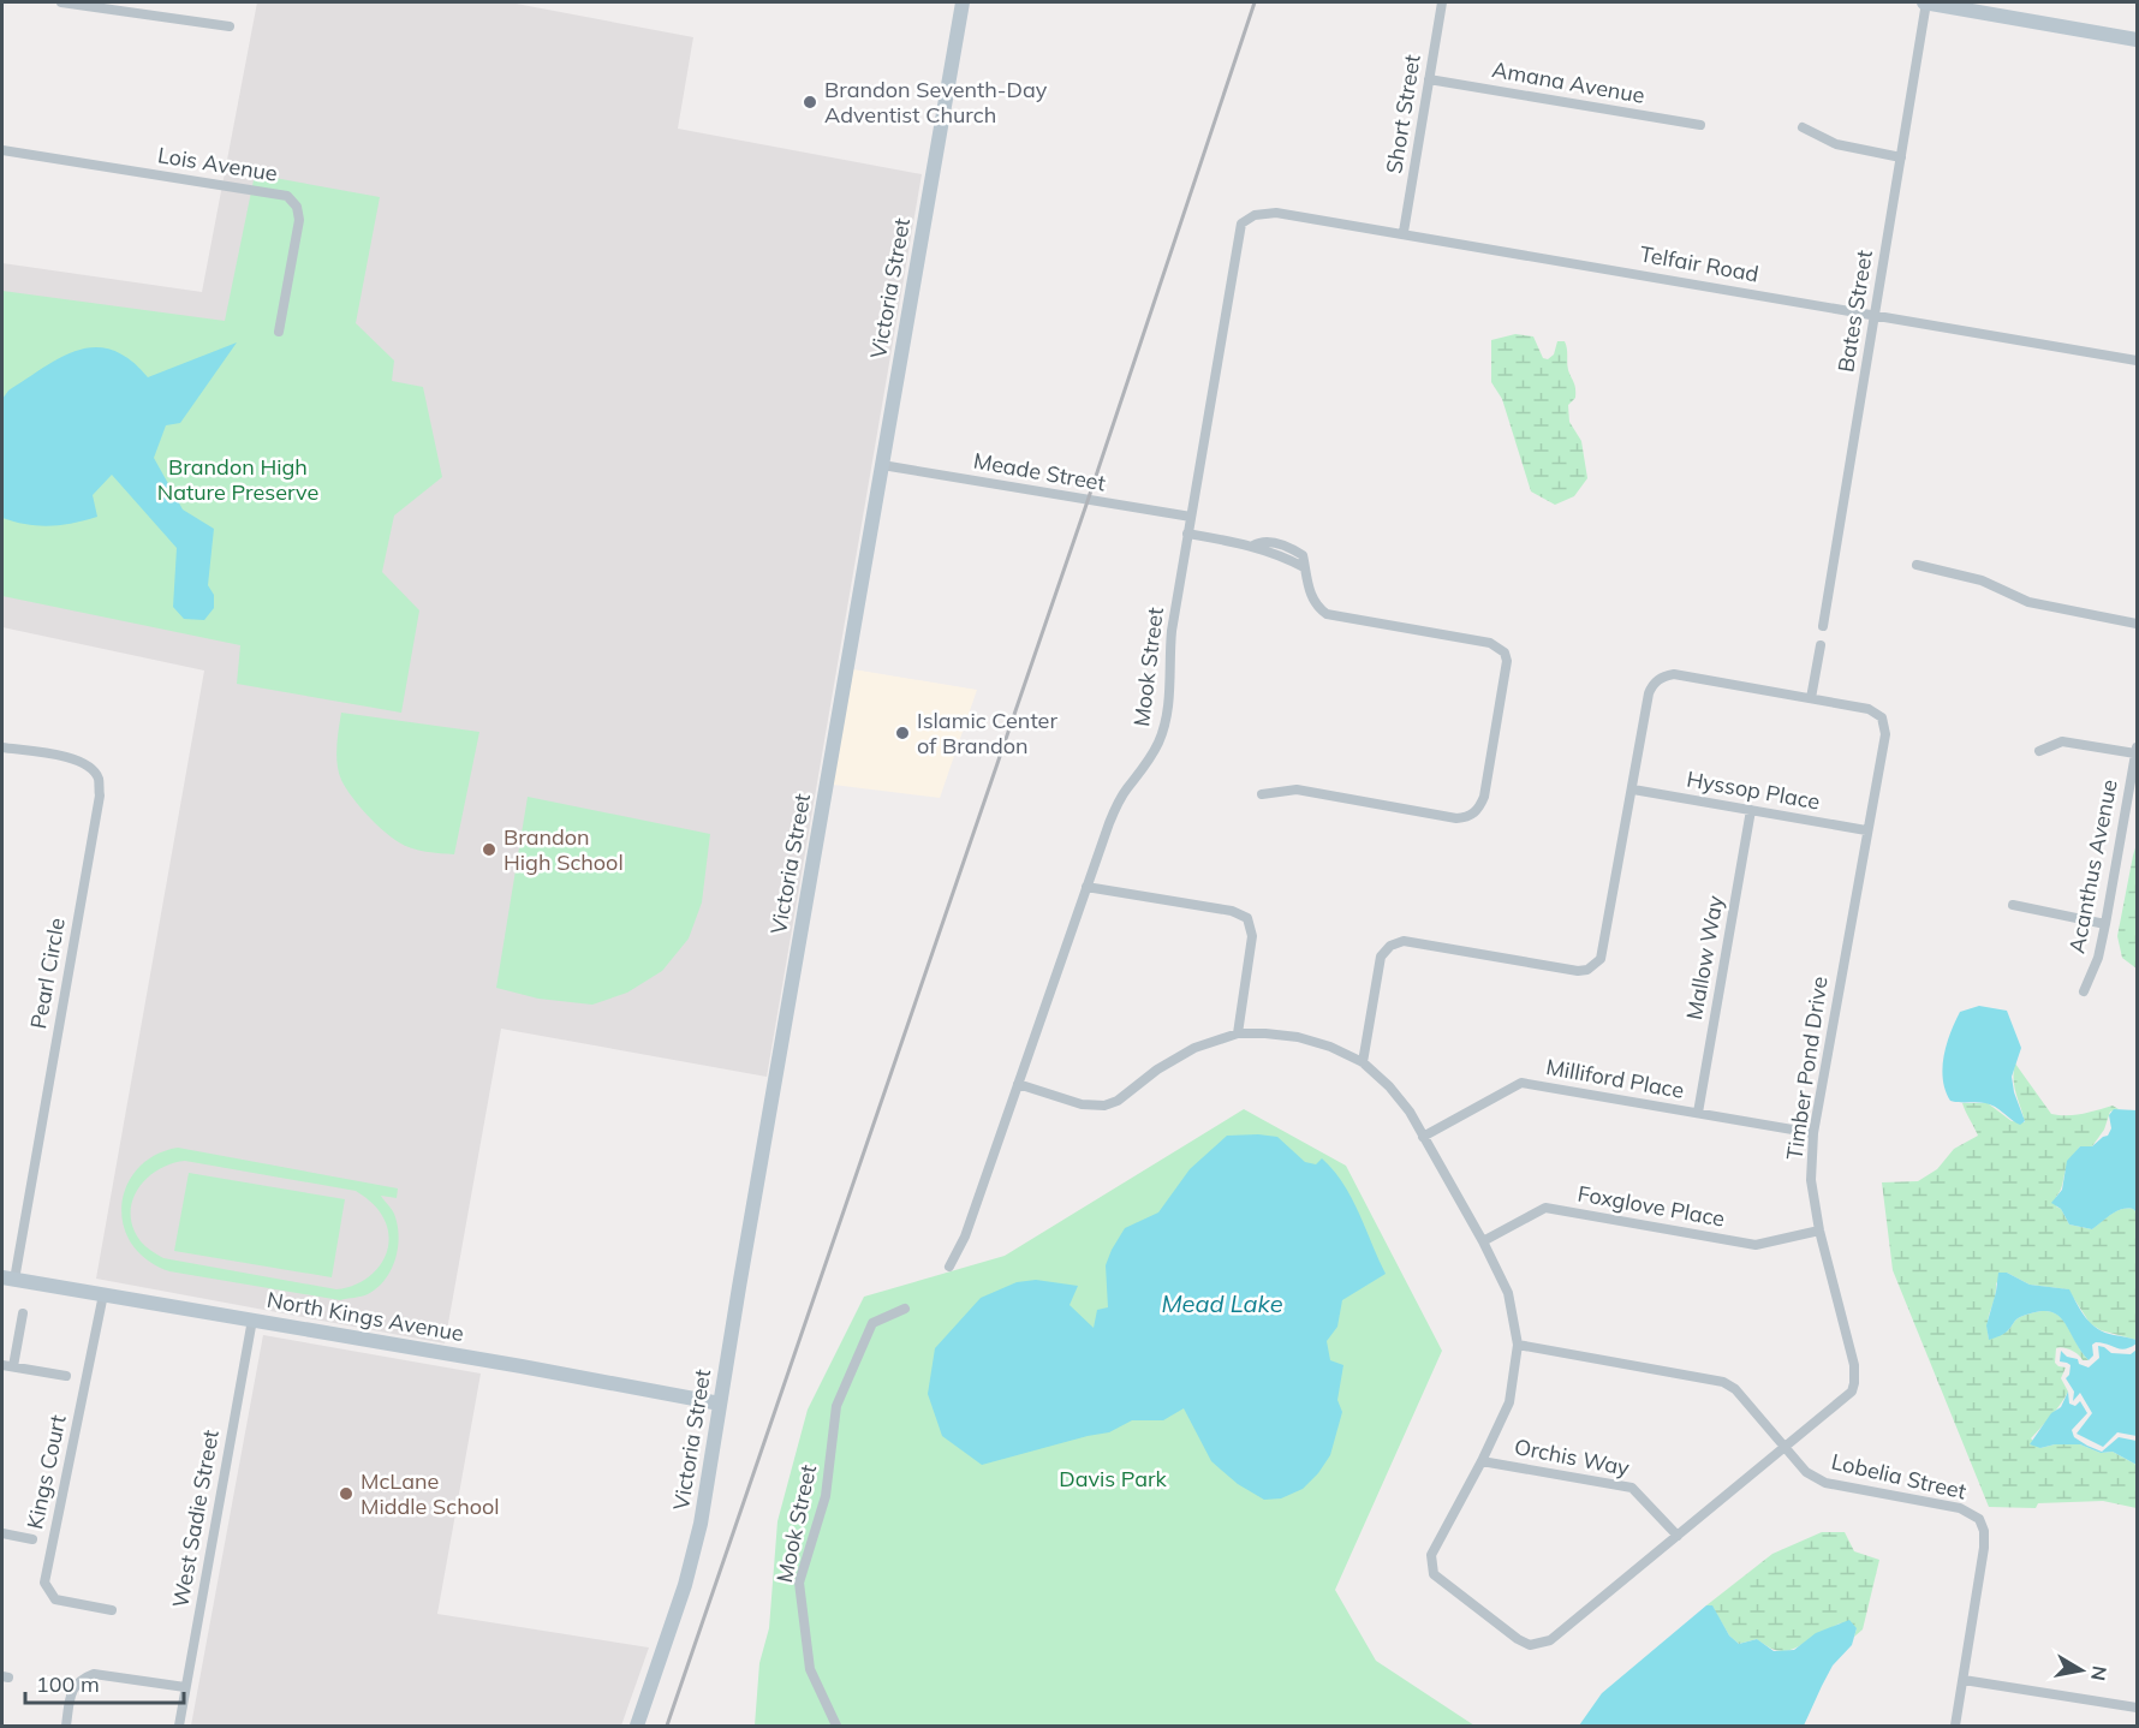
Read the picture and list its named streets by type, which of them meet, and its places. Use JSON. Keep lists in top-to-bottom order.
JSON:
{
  "streets": {
    "street": [
      "Amana Avenue",
      "Short Street",
      "Lois Avenue",
      "Telfair Road",
      "Victoria Street",
      "Bates Street",
      "Meade Street",
      "Mook Street",
      "Hyssop Place",
      "Acanthus Avenue",
      "Mallow Way",
      "Pearl Circle",
      "Timber Pond Drive",
      "Milliford Place",
      "Foxglove Place",
      "North Kings Avenue",
      "Orchis Way",
      "Kings Court",
      "Lobelia Street",
      "West Sadie Street"
    ]
  },
  "crossings": [
    ["Amana Avenue", "Short Street"],
    ["Short Street", "Telfair Road"],
    ["Telfair Road", "Bates Street"],
    ["Telfair Road", "Mook Street"],
    ["Victoria Street", "Meade Street"],
    ["Victoria Street", "North Kings Avenue"],
    ["Meade Street", "Mook Street"],
    ["Mook Street", "Timber Pond Drive"],
    ["Hyssop Place", "Mallow Way"],
    ["Hyssop Place", "Timber Pond Drive"],
    ["Mallow Way", "Milliford Place"],
    ["Pearl Circle", "North Kings Avenue"],
    ["Timber Pond Drive", "Milliford Place"],
    ["Timber Pond Drive", "Foxglove Place"],
    ["Timber Pond Drive", "Orchis Way"],
    ["Timber Pond Drive", "Lobelia Street"],
    ["North Kings Avenue", "Kings Court"],
    ["North Kings Avenue", "West Sadie Street"]
  ],
  "water": ["Mead Lake"],
  "parks": ["Brandon High Nature Preserve", "Davis Park"],
  "places": [
    "Brandon Seventh-Day Adventist Church",
    "Islamic Center of Brandon",
    "Brandon High School",
    "McLane Middle School"
  ],
  "scale_bar": "100 m",
  "north": "right"
}
